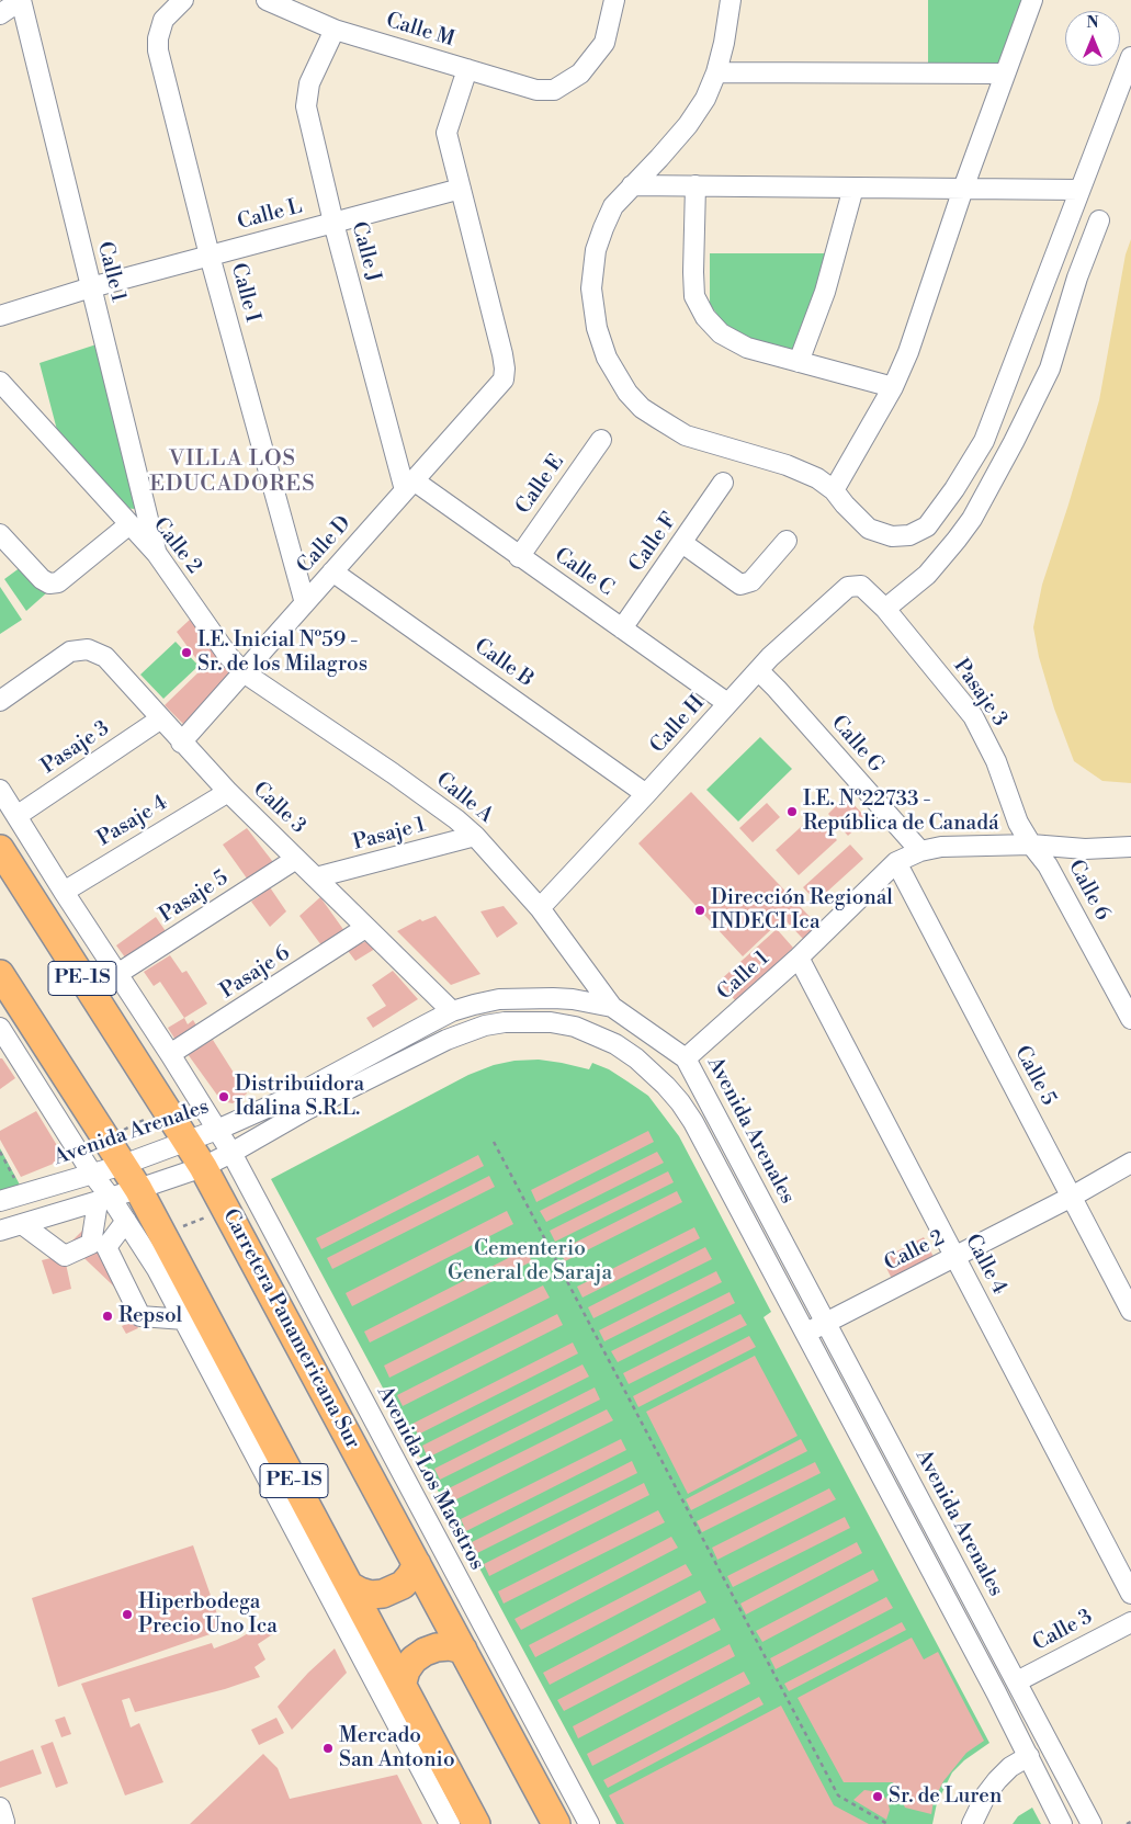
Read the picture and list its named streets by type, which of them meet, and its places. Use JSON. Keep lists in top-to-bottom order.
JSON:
{
  "streets": {
    "highway": ["PE-1S", "Carretera Panamericana Sur"],
    "street": [
      "Calle M",
      "Calle L",
      "Calle J",
      "Calle 1",
      "Calle I",
      "Calle E",
      "Calle F",
      "Calle D",
      "Calle 2",
      "Calle C",
      "Calle B",
      "Pasaje 3",
      "Calle H",
      "Calle G",
      "Calle A",
      "Calle 3",
      "Pasaje 4",
      "Pasaje 1",
      "Calle 6",
      "Pasaje 5",
      "Pasaje 6",
      "Calle 5",
      "Avenida Arenales",
      "Calle 4",
      "Avenida Los Maestros"
    ]
  },
  "crossings": [
    ["Calle M", "Calle J"],
    ["Calle L", "Calle J"],
    ["Calle L", "Calle 1"],
    ["Calle L", "Calle I"],
    ["Calle L", "Calle D"],
    ["Calle J", "Calle D"],
    ["Calle J", "Calle C"],
    ["Calle 1", "Calle 2"],
    ["Calle 1", "Pasaje 3"],
    ["Calle 1", "Calle G"],
    ["Calle 1", "Calle 6"],
    ["Calle 1", "Calle 5"],
    ["Calle 1", "Avenida Arenales"],
    ["Calle 1", "Calle 4"],
    ["Calle I", "Calle D"],
    ["Calle E", "Calle C"],
    ["Calle F", "Calle C"],
    ["Calle D", "Calle 2"],
    ["Calle D", "Calle C"],
    ["Calle D", "Calle B"],
    ["Calle D", "Calle A"],
    ["Calle D", "Calle 3"],
    ["Calle 2", "Calle A"],
    ["Calle 2", "Calle 5"],
    ["Calle 2", "Avenida Arenales"],
    ["Calle 2", "Calle 4"],
    ["Calle C", "Calle H"],
    ["Calle B", "Calle H"],
    ["Pasaje 3", "Calle H"],
    ["Pasaje 3", "Calle 3"],
    ["Pasaje 3", "Calle 6"],
    ["Calle H", "Calle G"],
    ["Calle H", "Calle A"],
    ["Calle A", "Pasaje 1"],
    ["Calle A", "Avenida Arenales"],
    ["Calle 3", "Pasaje 4"],
    ["Calle 3", "Pasaje 1"],
    ["Calle 3", "Pasaje 5"],
    ["Calle 3", "Pasaje 6"],
    ["Calle 3", "Avenida Arenales"],
    ["PE-1S", "Avenida Arenales"],
    ["Avenida Arenales", "Carretera Panamericana Sur"]
  ],
  "districts": ["VILLA LOS EDUCADORES"],
  "parks": ["Cementerio General de Saraja"],
  "places": [
    "I.E. Inicial Nº59 - Sr. de los Milagros",
    "I.E. Nº22733 - República de Canadá",
    "Dirección Regional INDECI Ica",
    "Distribuidora Idalina S.R.L.",
    "Repsol",
    "Hiperbodega Precio Uno Ica",
    "Mercado San Antonio",
    "Sr. de Luren"
  ],
  "north": "top"
}
